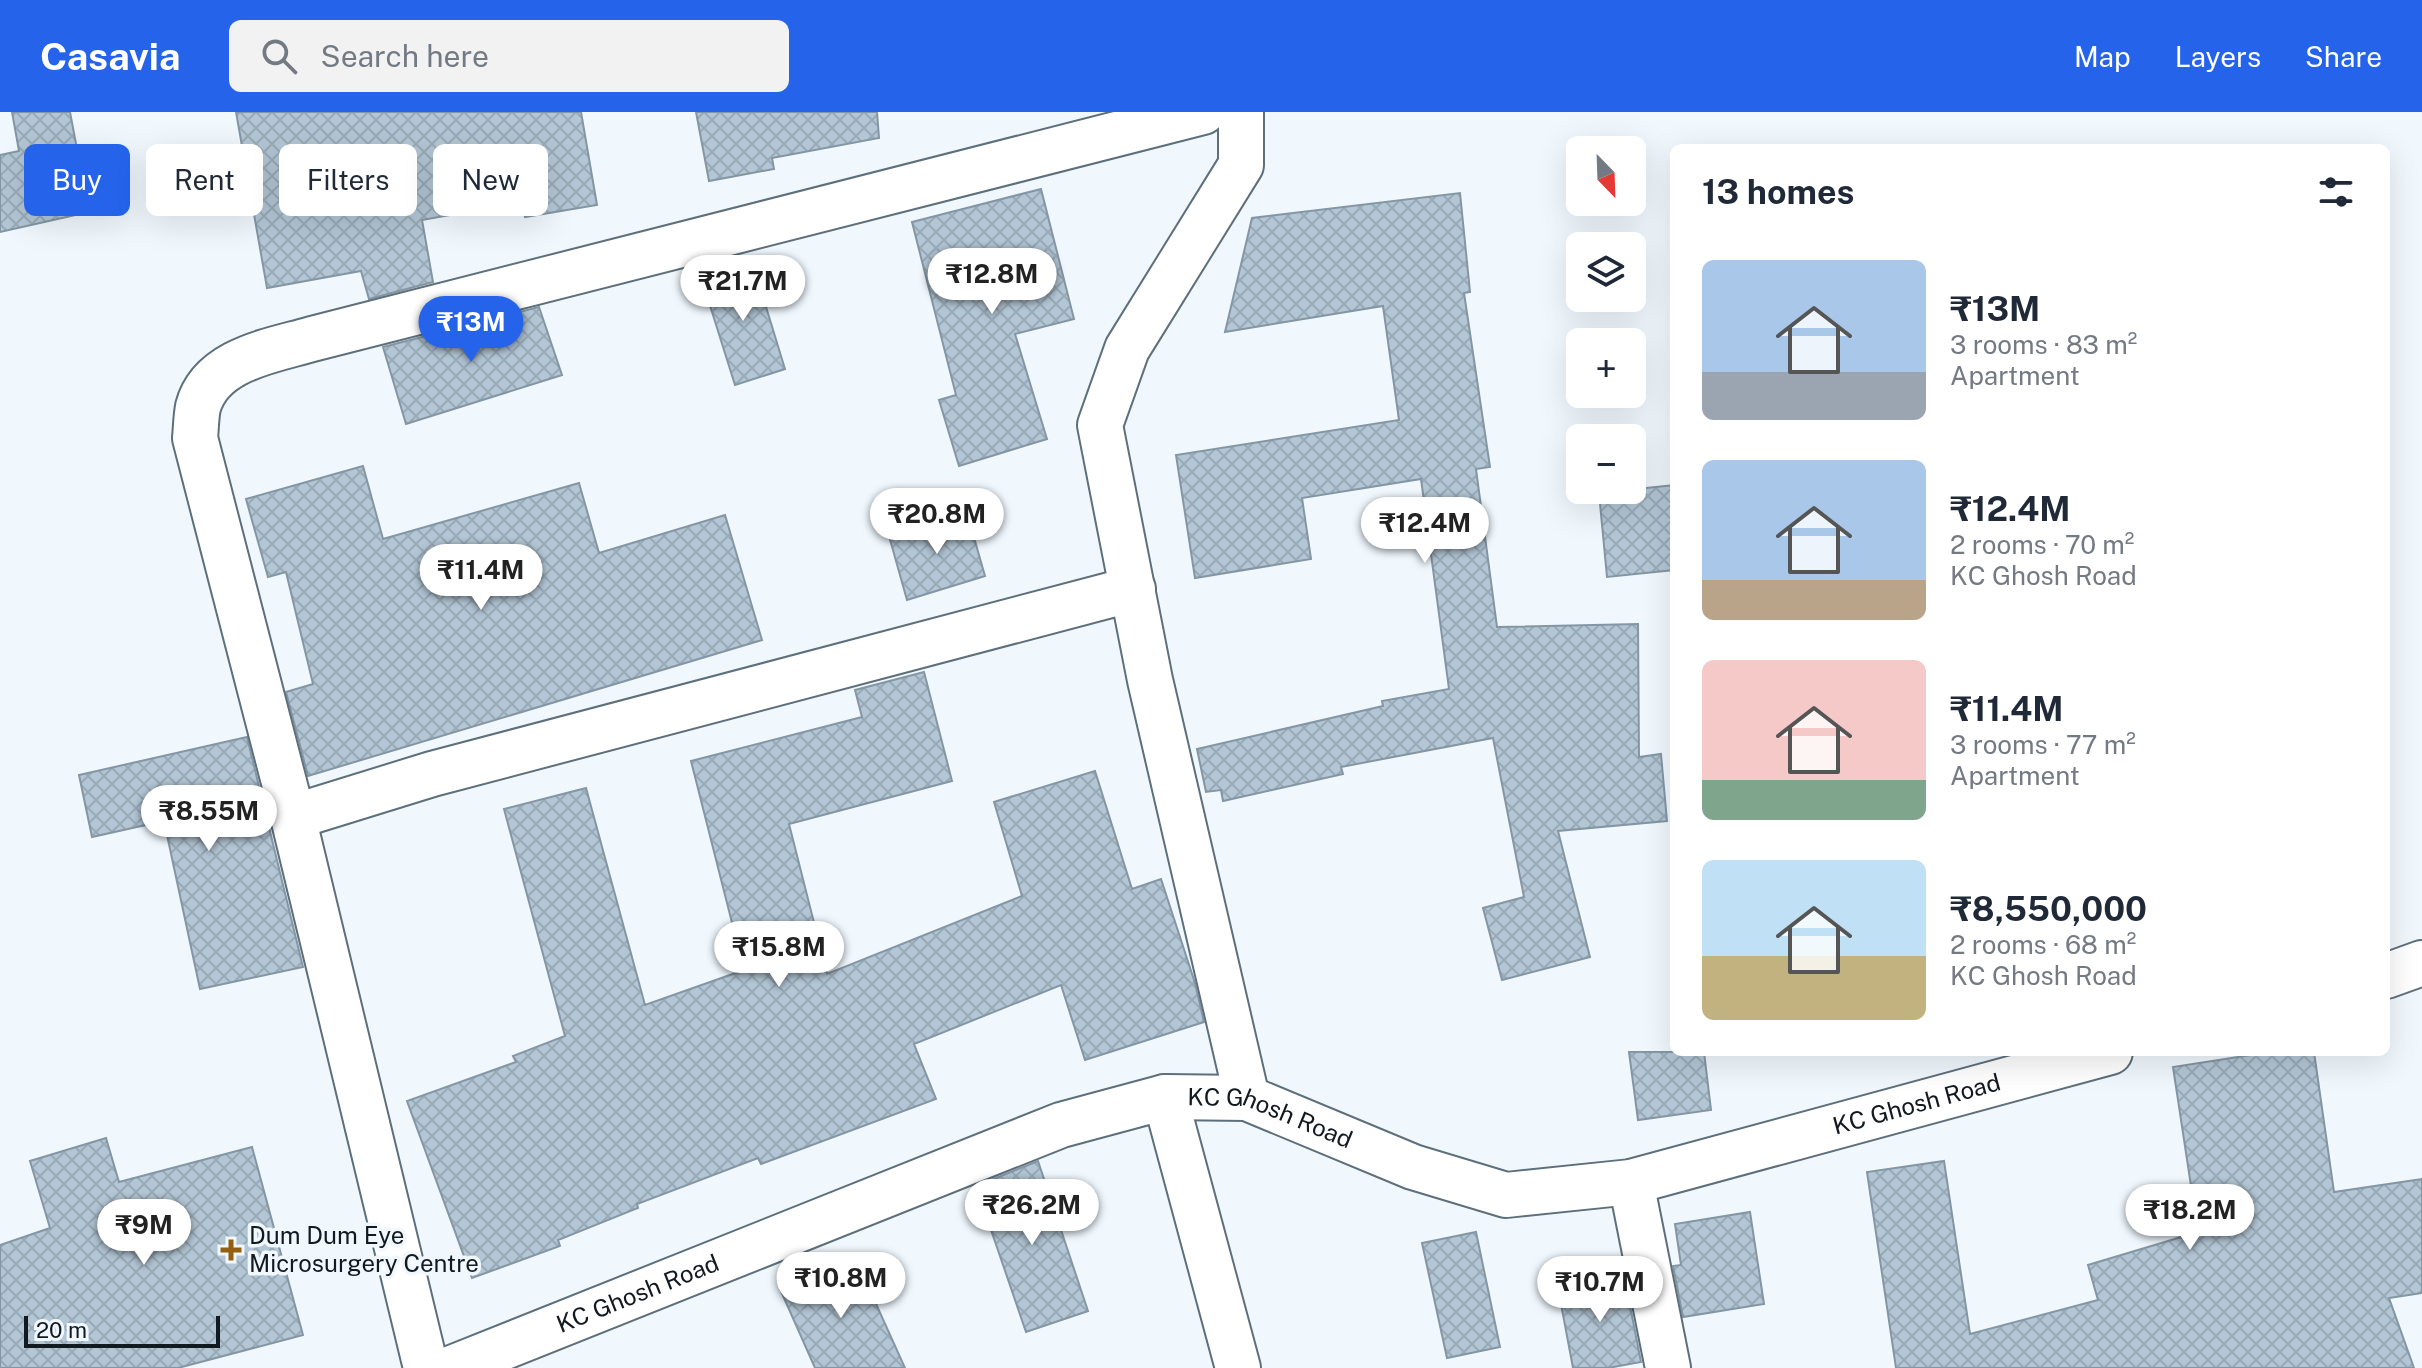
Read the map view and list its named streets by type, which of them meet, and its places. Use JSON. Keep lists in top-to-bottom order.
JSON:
{
  "streets": {
    "street": ["KC Ghosh Road"]
  },
  "places": {
    "health": ["Dum Dum Eye Microsurgery Centre"]
  },
  "scale_bar": "20 m",
  "north": "bottom right",
  "page": {
    "header": "Casavia",
    "search": "Search here",
    "nav": ["Map", "Layers", "Share"],
    "map_buttons": ["+", "−"],
    "chip": [
      "Buy",
      "Rent",
      "Filters",
      "New"
    ],
    "heading": "13 homes",
    "list": [
      {
        "name": "₹13M",
        "note": "3 rooms · 83 m² · Apartment"
      },
      {
        "name": "₹12.4M",
        "note": "2 rooms · 70 m² · KC Ghosh Road"
      },
      {
        "name": "₹11.4M",
        "note": "3 rooms · 77 m² · Apartment"
      },
      {
        "name": "₹8,550,000",
        "note": "2 rooms · 68 m² · KC Ghosh Road"
      }
    ],
    "price": [
      "₹12.8M",
      "₹21.7M",
      "₹13M",
      "₹20.8M",
      "₹12.4M",
      "₹11.4M",
      "₹8.55M",
      "₹15.8M",
      "₹26.2M",
      "₹18.2M",
      "₹9M",
      "₹10.8M",
      "₹10.7M"
    ],
    "scale": "20 m"
  }
}
